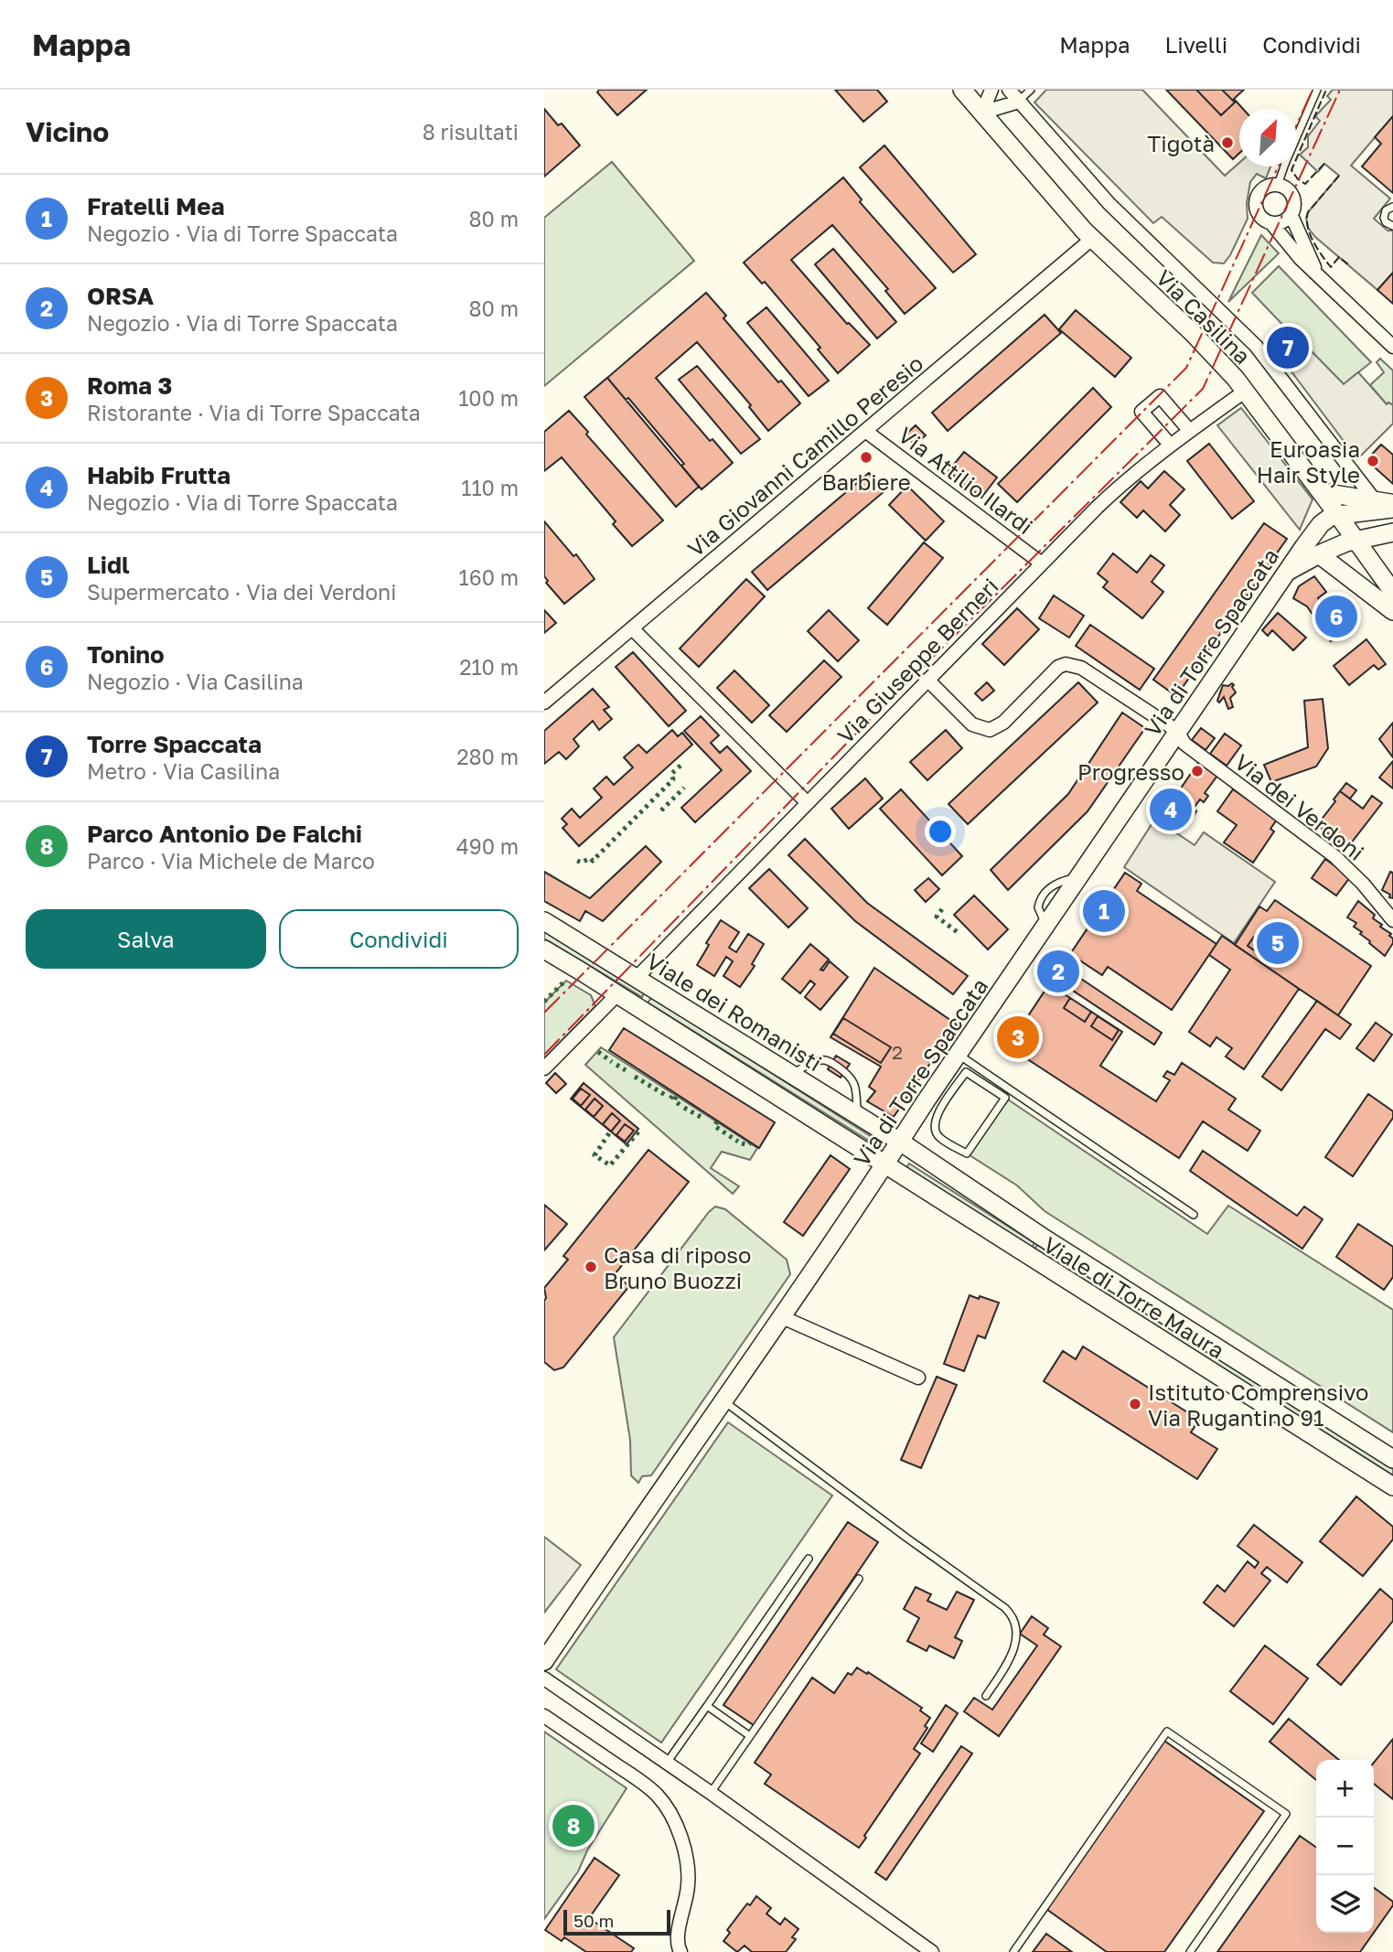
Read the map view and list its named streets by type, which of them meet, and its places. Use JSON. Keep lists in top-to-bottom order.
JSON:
{
  "streets": {
    "street": [
      "Via Casilina",
      "Via Giovanni Camillo Peresio",
      "Via Attilio Ilardi",
      "Via di Torre Spaccata",
      "Via Giuseppe Berneri",
      "Via dei Verdoni",
      "Viale dei Romanisti",
      "Viale di Torre Maura"
    ]
  },
  "crossings": [
    ["Via Casilina", "Via Giovanni Camillo Peresio"],
    ["Via Casilina", "Via di Torre Spaccata"],
    ["Via Casilina", "Via Giuseppe Berneri"],
    ["Via Giovanni Camillo Peresio", "Via Attilio Ilardi"],
    ["Via Attilio Ilardi", "Via Giuseppe Berneri"],
    ["Via di Torre Spaccata", "Via dei Verdoni"],
    ["Via di Torre Spaccata", "Viale dei Romanisti"],
    ["Via di Torre Spaccata", "Viale di Torre Maura"],
    ["Via Giuseppe Berneri", "Via dei Verdoni"],
    ["Via Giuseppe Berneri", "Viale dei Romanisti"],
    ["Viale dei Romanisti", "Viale di Torre Maura"]
  ],
  "places": [
    "Tigotà",
    "Barbiere",
    "Euroasia Hair Style",
    "Progresso",
    "Casa di riposo Bruno Buozzi",
    "Istituto Comprensivo Via Rugantino 91"
  ],
  "house_numbers": ["2"],
  "scale_bar": "50 m",
  "north": "top right",
  "page": {
    "header": "Mappa",
    "nav": ["Mappa", "Livelli", "Condividi"],
    "heading": ["Vicino", "8 risultati"],
    "list": [
      {
        "mark": "1",
        "name": "Fratelli Mea",
        "note": "Negozio · Via di Torre Spaccata",
        "value": "80 m"
      },
      {
        "mark": "2",
        "name": "ORSA",
        "note": "Negozio · Via di Torre Spaccata",
        "value": "80 m"
      },
      {
        "mark": "3",
        "name": "Roma 3",
        "note": "Ristorante · Via di Torre Spaccata",
        "value": "100 m"
      },
      {
        "mark": "4",
        "name": "Habib Frutta",
        "note": "Negozio · Via di Torre Spaccata",
        "value": "110 m"
      },
      {
        "mark": "5",
        "name": "Lidl",
        "note": "Supermercato · Via dei Verdoni",
        "value": "160 m"
      },
      {
        "mark": "6",
        "name": "Tonino",
        "note": "Negozio · Via Casilina",
        "value": "210 m"
      },
      {
        "mark": "7",
        "name": "Torre Spaccata",
        "note": "Metro · Via Casilina",
        "value": "280 m"
      },
      {
        "mark": "8",
        "name": "Parco Antonio De Falchi",
        "note": "Parco · Via Michele de Marco",
        "value": "490 m"
      }
    ],
    "pins": [
      "7",
      "6",
      "4",
      "1",
      "5",
      "2",
      "3",
      "8"
    ],
    "buttons": ["Salva", "Condividi"],
    "map_buttons": ["+", "−"],
    "scale": "50 m"
  }
}
